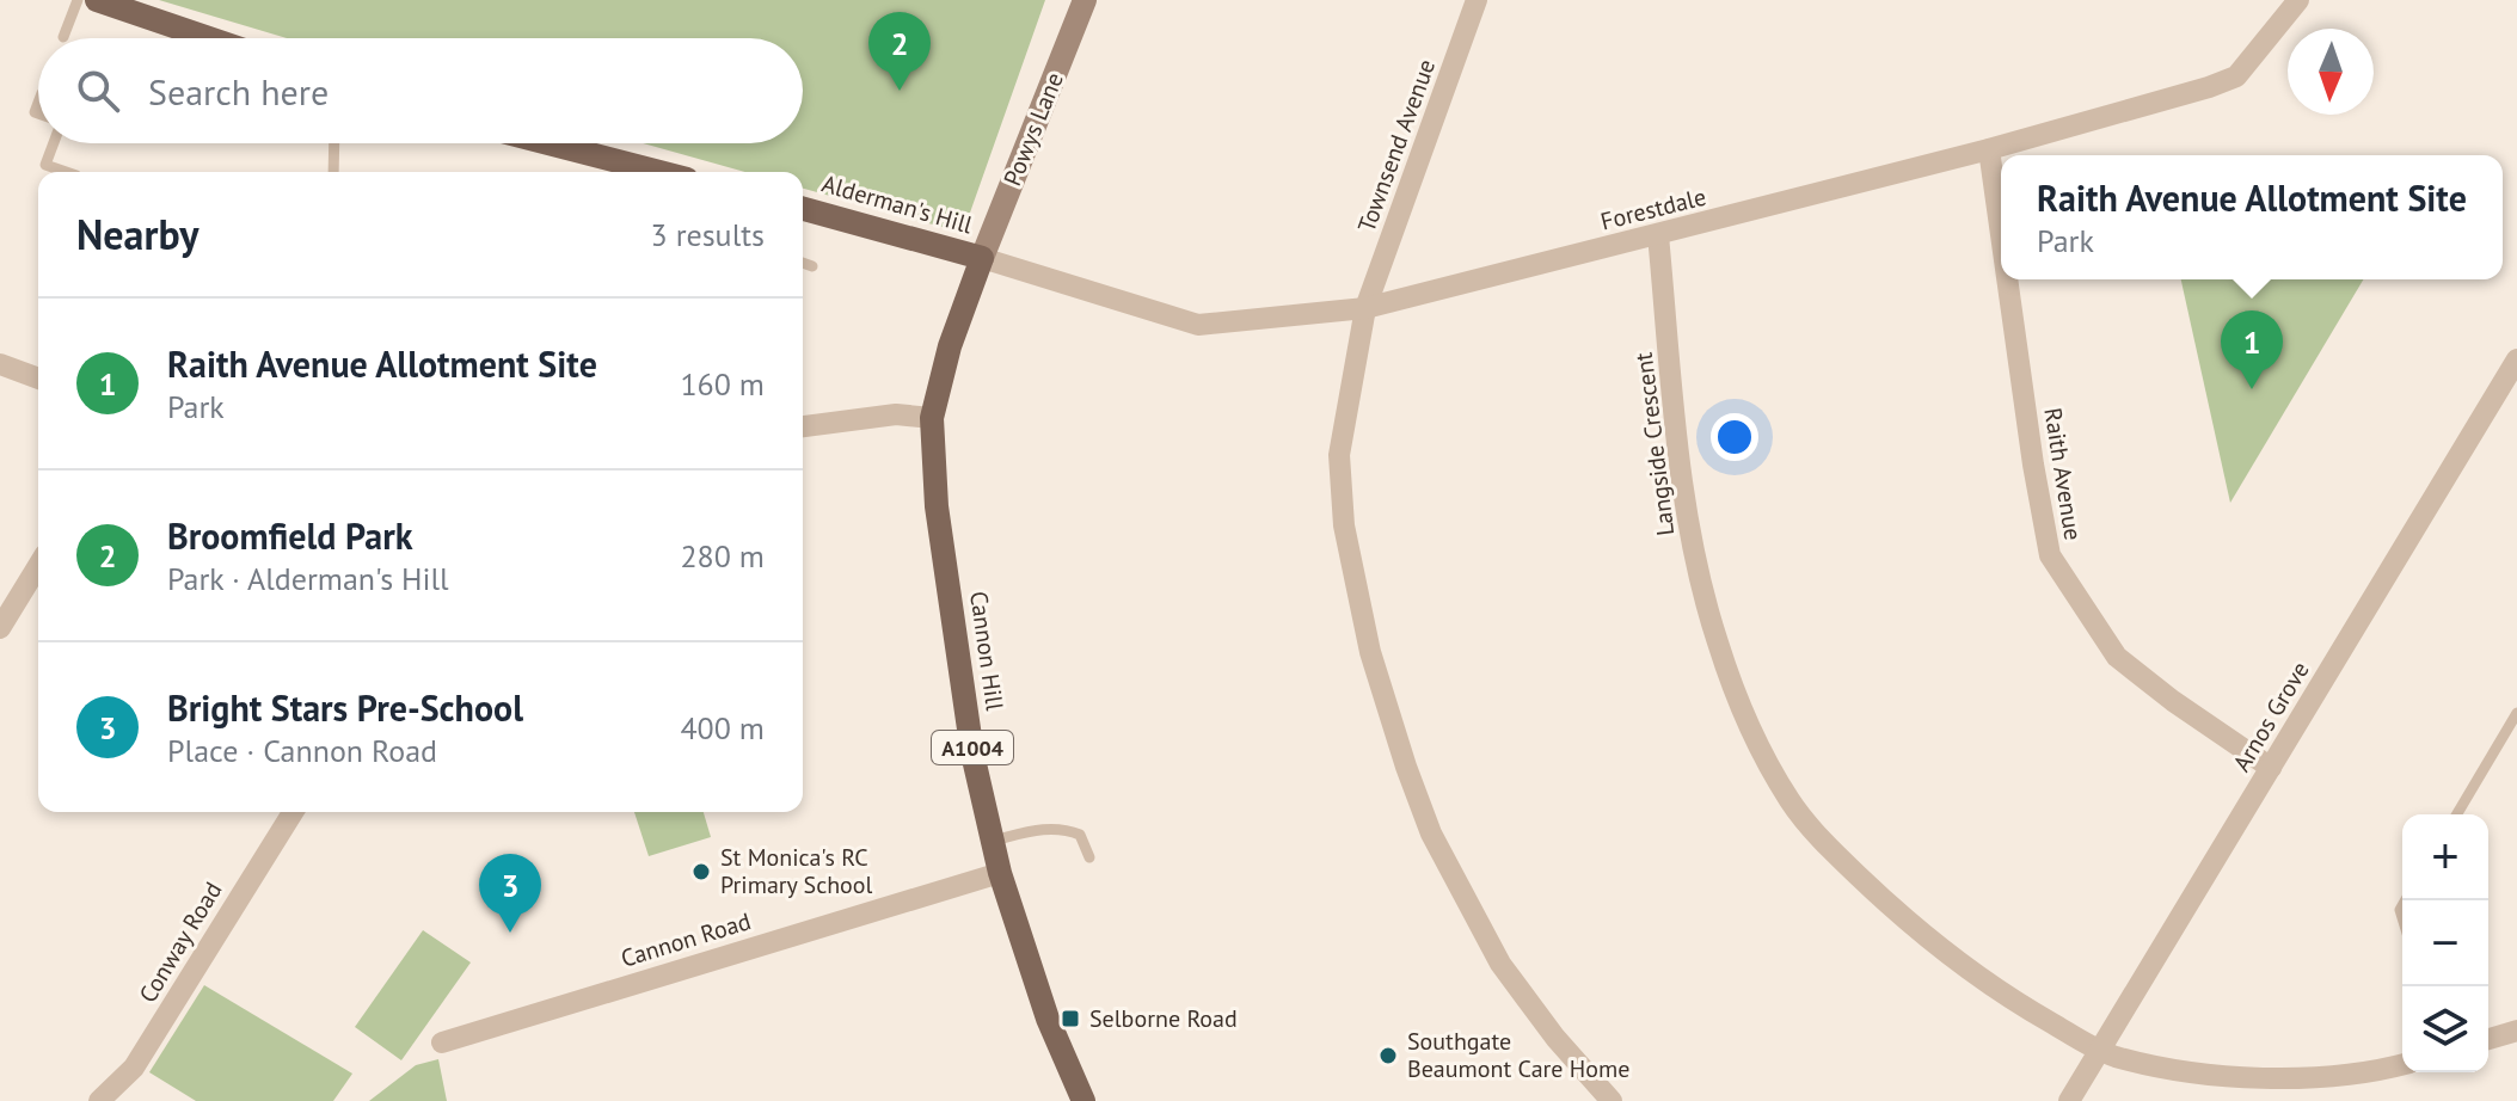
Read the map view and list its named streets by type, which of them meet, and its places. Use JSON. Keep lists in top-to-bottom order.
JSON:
{
  "streets": {
    "main road": [
      "Powys Lane",
      "Alderman's Hill",
      "Cannon Hill",
      "A1004"
    ],
    "street": [
      "Townsend Avenue",
      "Forestdale",
      "Langside Crescent",
      "Raith Avenue",
      "Arnos Grove",
      "Cannon Road",
      "Conway Road"
    ]
  },
  "crossings": [
    ["Powys Lane", "Alderman's Hill"],
    ["Powys Lane", "Forestdale"],
    ["Powys Lane", "Cannon Hill"],
    ["Townsend Avenue", "Forestdale"],
    ["Alderman's Hill", "Forestdale"],
    ["Alderman's Hill", "Cannon Hill"],
    ["Forestdale", "Langside Crescent"],
    ["Forestdale", "Raith Avenue"],
    ["Forestdale", "Cannon Hill"],
    ["Langside Crescent", "Arnos Grove"],
    ["Raith Avenue", "Arnos Grove"],
    ["Cannon Hill", "Cannon Road"]
  ],
  "places": {
    "other": ["St Monica's RC Primary School", "Southgate Beaumont Care Home"],
    "transit": ["Selborne Road"]
  },
  "north": "bottom",
  "page": {
    "pins": ["2", "1", "3"],
    "search": "Search here",
    "popup": ["Raith Avenue Allotment Site", "Park"],
    "heading": ["Nearby", "3 results"],
    "list": [
      {
        "mark": "1",
        "name": "Raith Avenue Allotment Site",
        "note": "Park",
        "value": "160 m"
      },
      {
        "mark": "2",
        "name": "Broomfield Park",
        "note": "Park · Alderman's Hill",
        "value": "280 m"
      },
      {
        "mark": "3",
        "name": "Bright Stars Pre-School",
        "note": "Place · Cannon Road",
        "value": "400 m"
      }
    ],
    "map_buttons": ["+", "−"]
  }
}
